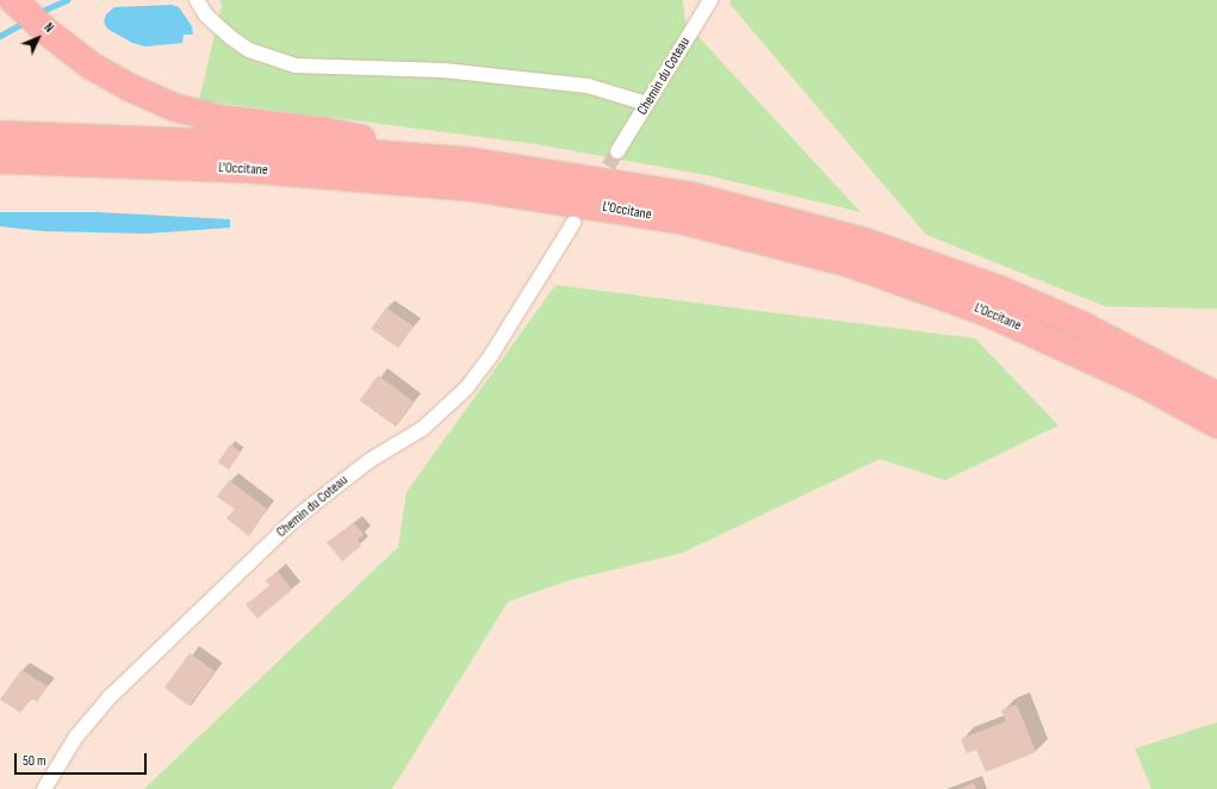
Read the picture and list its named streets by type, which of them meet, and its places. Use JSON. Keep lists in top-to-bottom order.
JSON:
{
  "streets": {
    "highway": ["L'Occitane"],
    "street": ["Chemin du Coteau"]
  },
  "scale_bar": "50 m",
  "north": "top right"
}
